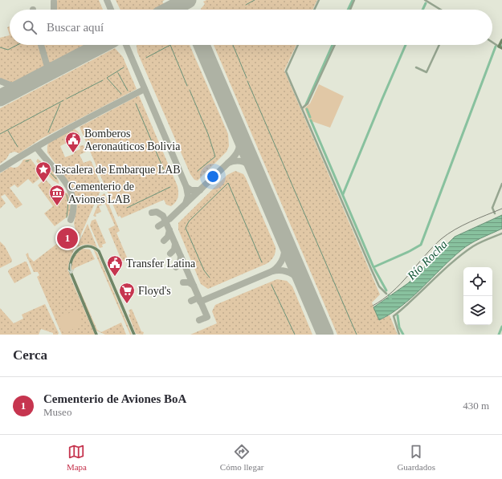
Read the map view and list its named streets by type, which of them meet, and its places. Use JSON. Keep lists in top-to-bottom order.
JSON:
{
  "water": ["Río Rocha"],
  "places": {
    "public building": ["Bomberos Aeronaúticos Bolivia", "Transfer Latina"],
    "place": ["Escalera de Embarque LAB"],
    "museum": ["Cementerio de Aviones LAB"],
    "supermarket": ["Floyd's"]
  },
  "page": {
    "search": "Buscar aquí",
    "pins": "1",
    "heading": "Cerca",
    "list": [
      {
        "mark": "1",
        "name": "Cementerio de Aviones BoA",
        "note": "Museo",
        "value": "430 m"
      }
    ],
    "nav": ["Mapa", "Cómo llegar", "Guardados"]
  }
}
